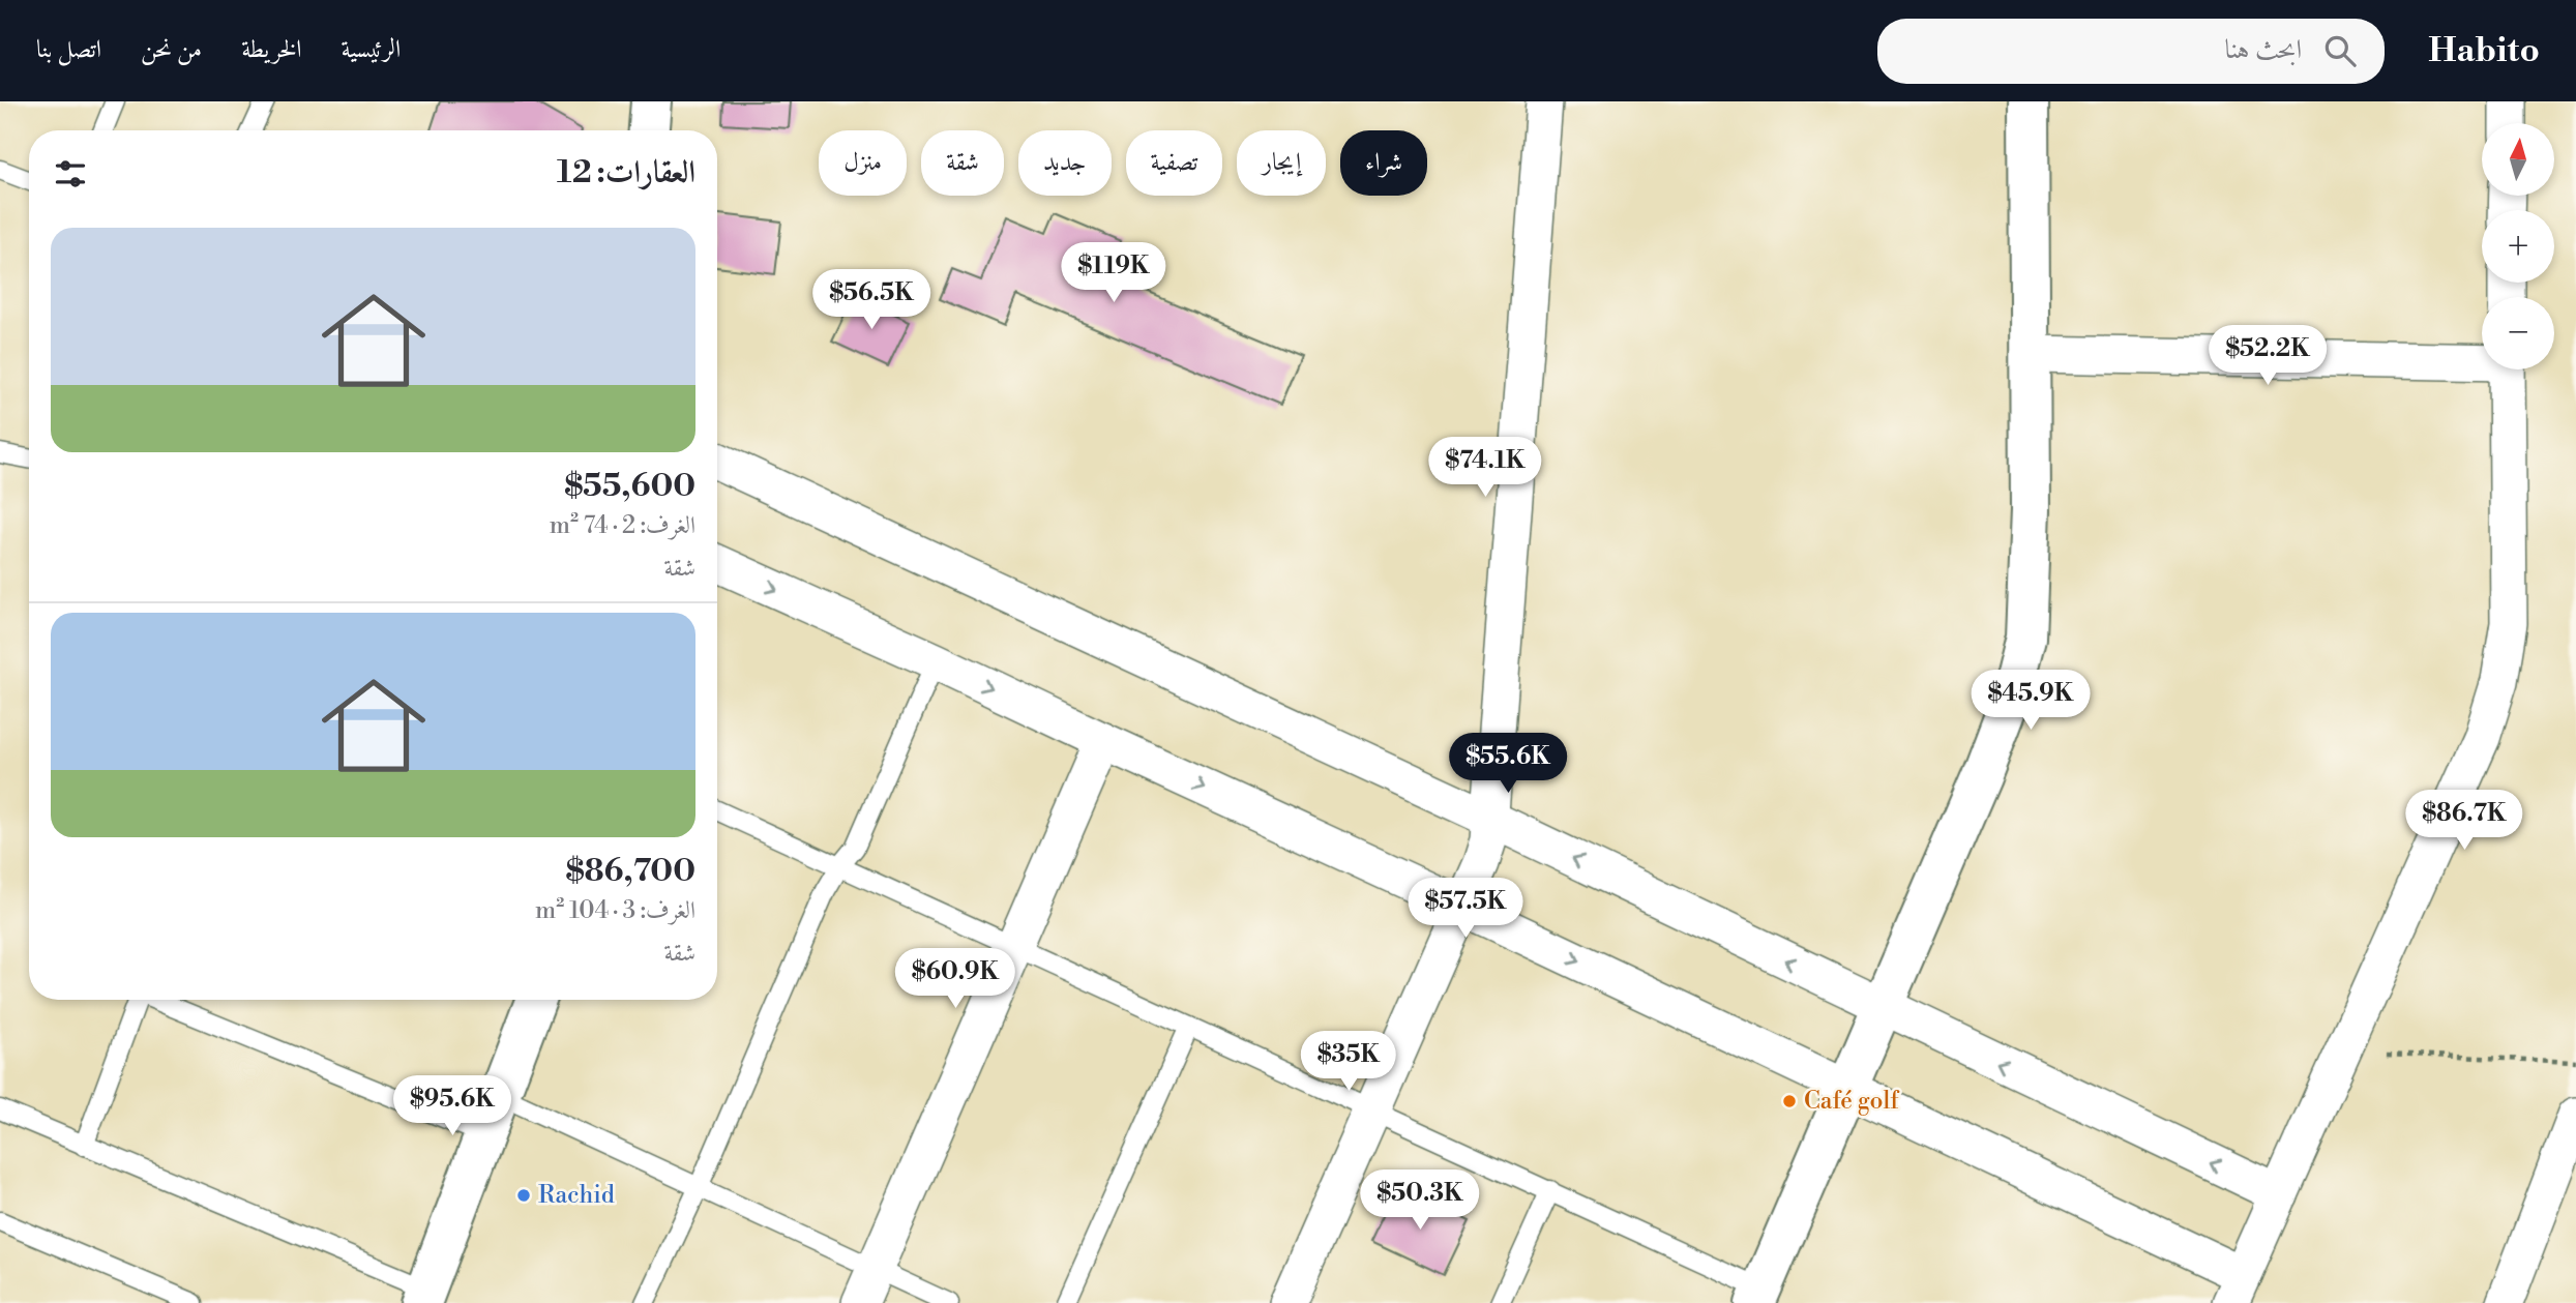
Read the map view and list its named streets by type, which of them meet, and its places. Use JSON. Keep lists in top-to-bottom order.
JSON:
{
  "places": ["Café golf", "Rachid"],
  "north": "top",
  "page": {
    "header": "Habito",
    "search": "ابحث هنا",
    "nav": [
      "الرئيسية",
      "الخريطة",
      "من نحن",
      "اتصل بنا"
    ],
    "map_buttons": ["+", "−"],
    "chip": [
      "شراء",
      "إيجار",
      "تصفية",
      "جديد",
      "شقة",
      "منزل"
    ],
    "heading": "العقارات: 12",
    "list": [
      {
        "name": "$55,600",
        "note": "الغرف: 2 · 74 m² · شقة"
      },
      {
        "name": "$86,700",
        "note": "الغرف: 3 · 104 m² · شقة"
      }
    ],
    "price": [
      "$119K",
      "$56.5K",
      "$52.2K",
      "$74.1K",
      "$45.9K",
      "$55.6K",
      "$86.7K",
      "$57.5K",
      "$60.9K",
      "$35K",
      "$95.6K",
      "$50.3K"
    ]
  }
}
